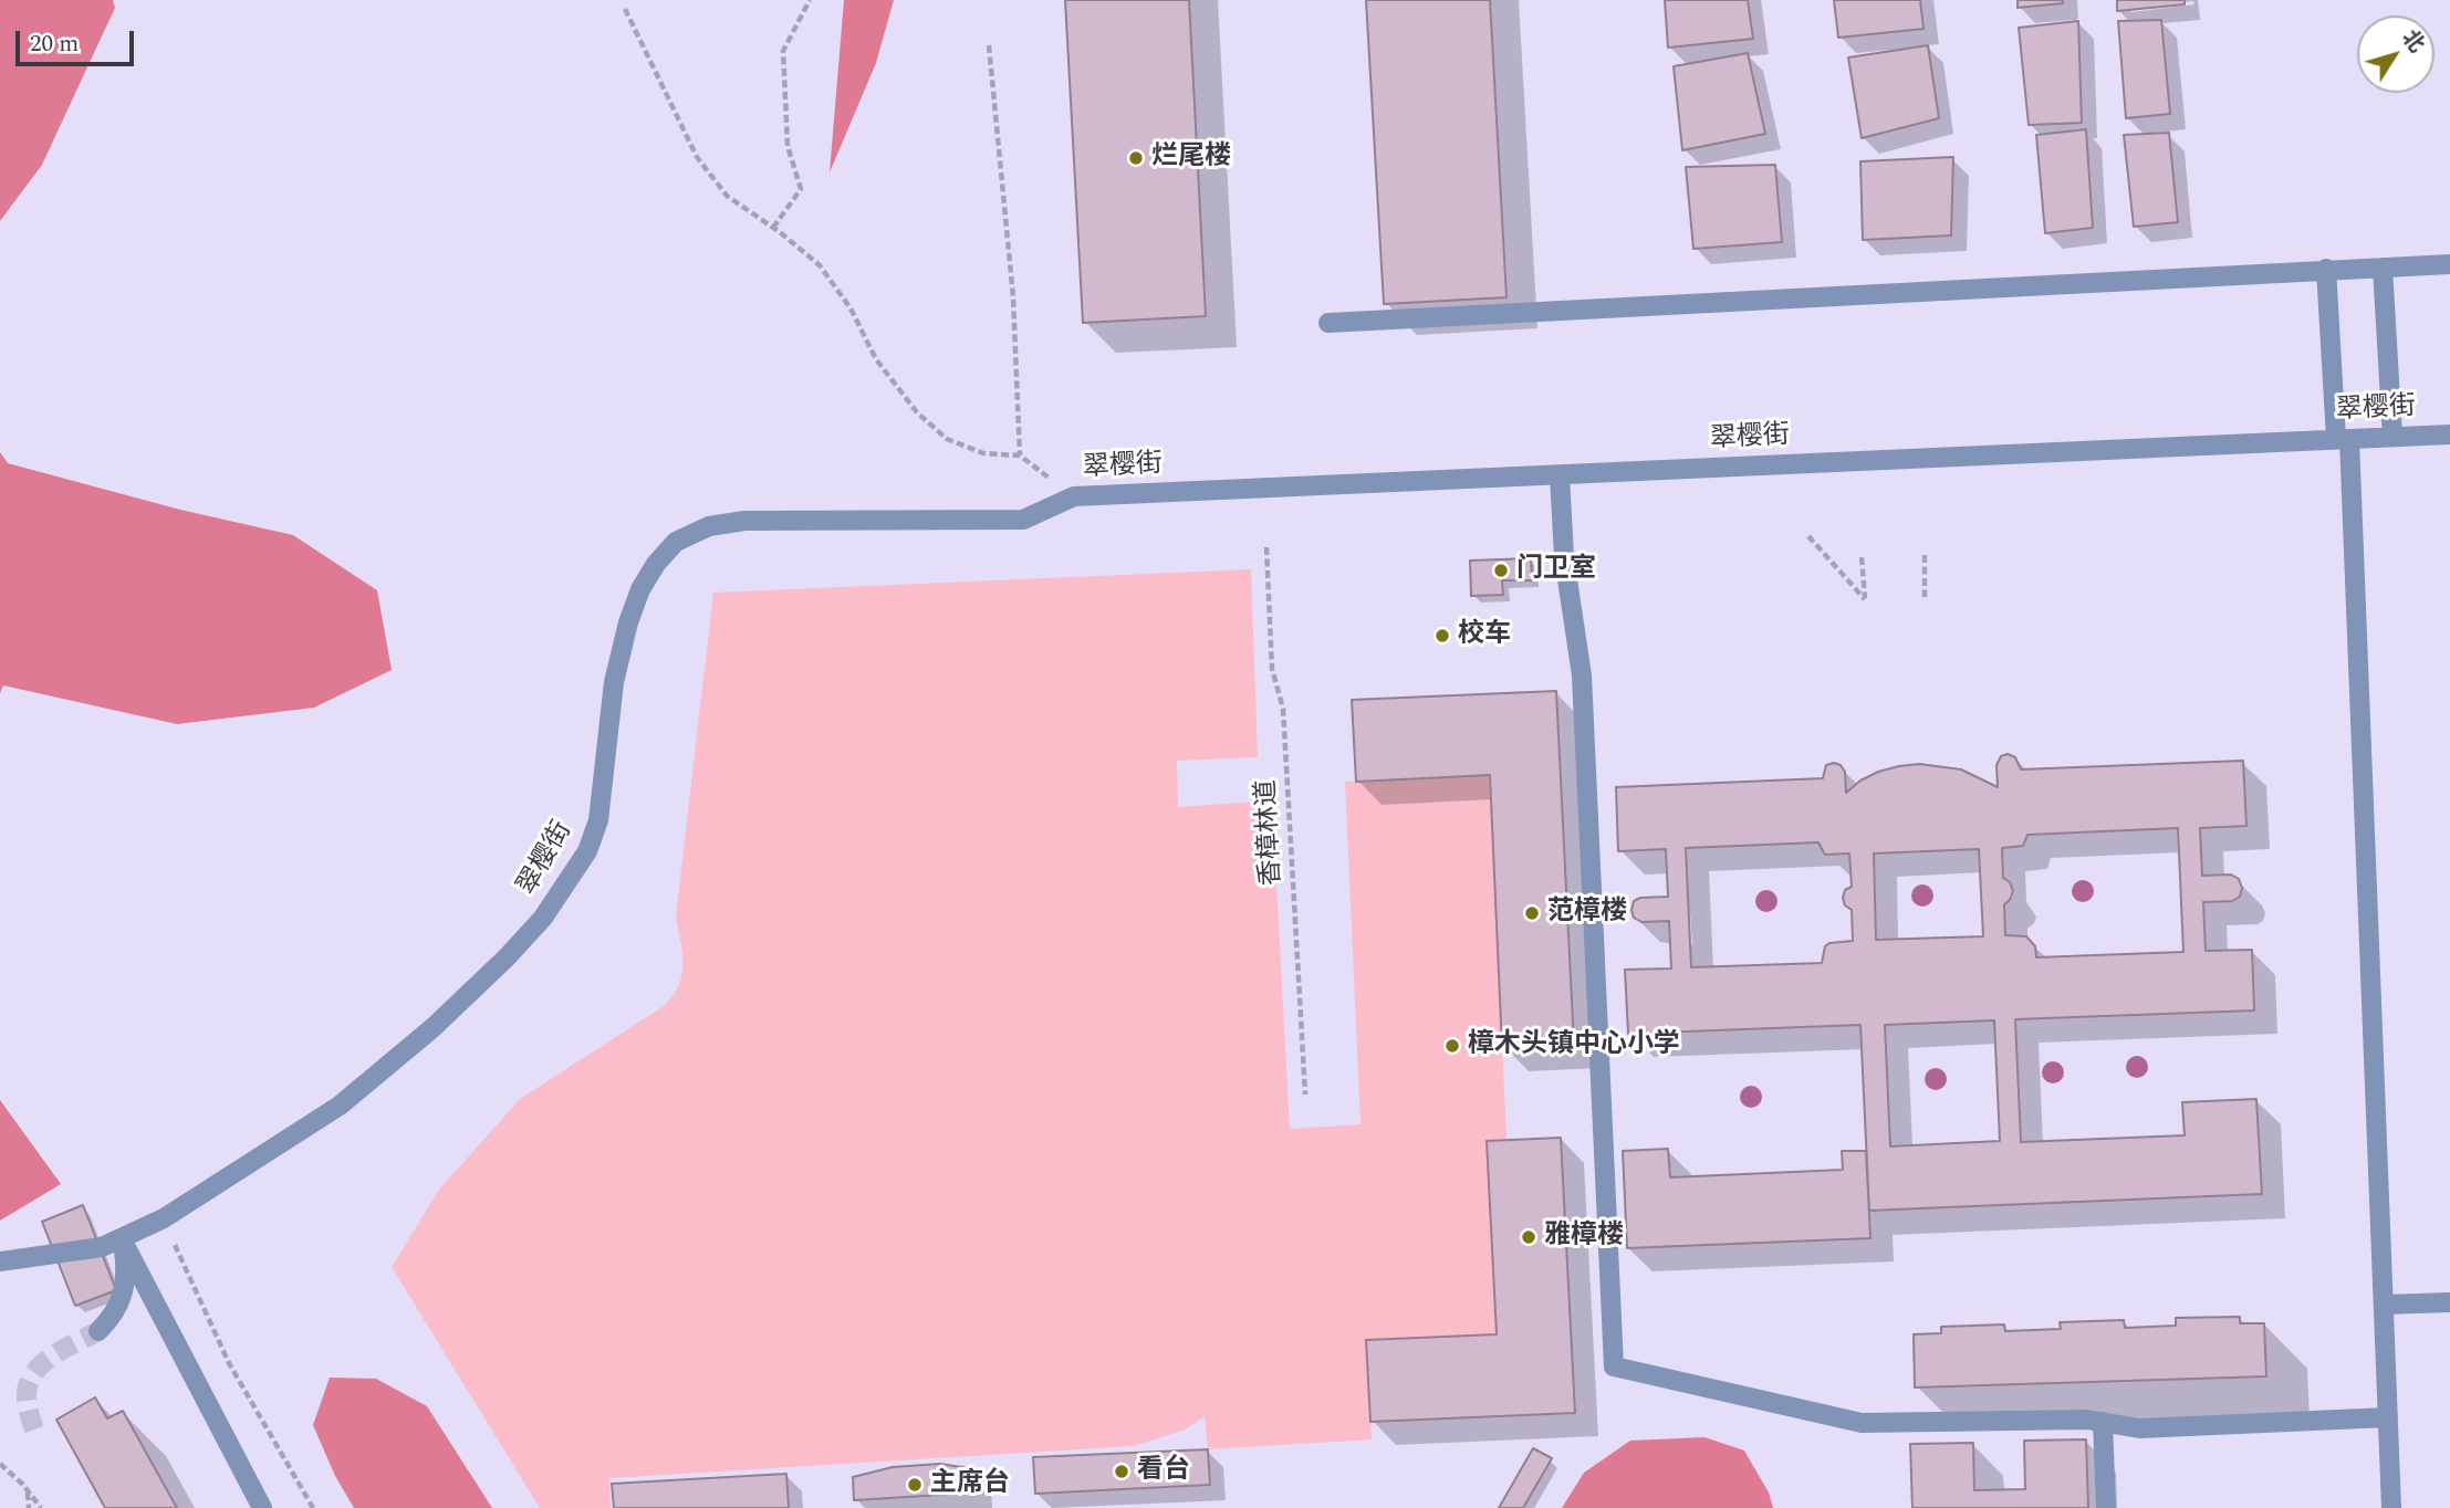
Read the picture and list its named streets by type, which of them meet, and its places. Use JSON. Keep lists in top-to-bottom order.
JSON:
{
  "streets": {
    "street": ["翠樱街"],
    "path": ["香樟林道"]
  },
  "places": [
    "烂尾楼",
    "门卫室",
    "校车",
    "范樟楼",
    "樟木头镇中心小学",
    "雅樟楼",
    "看台",
    "主席台"
  ],
  "scale_bar": "20 m",
  "north": "top right"
}
